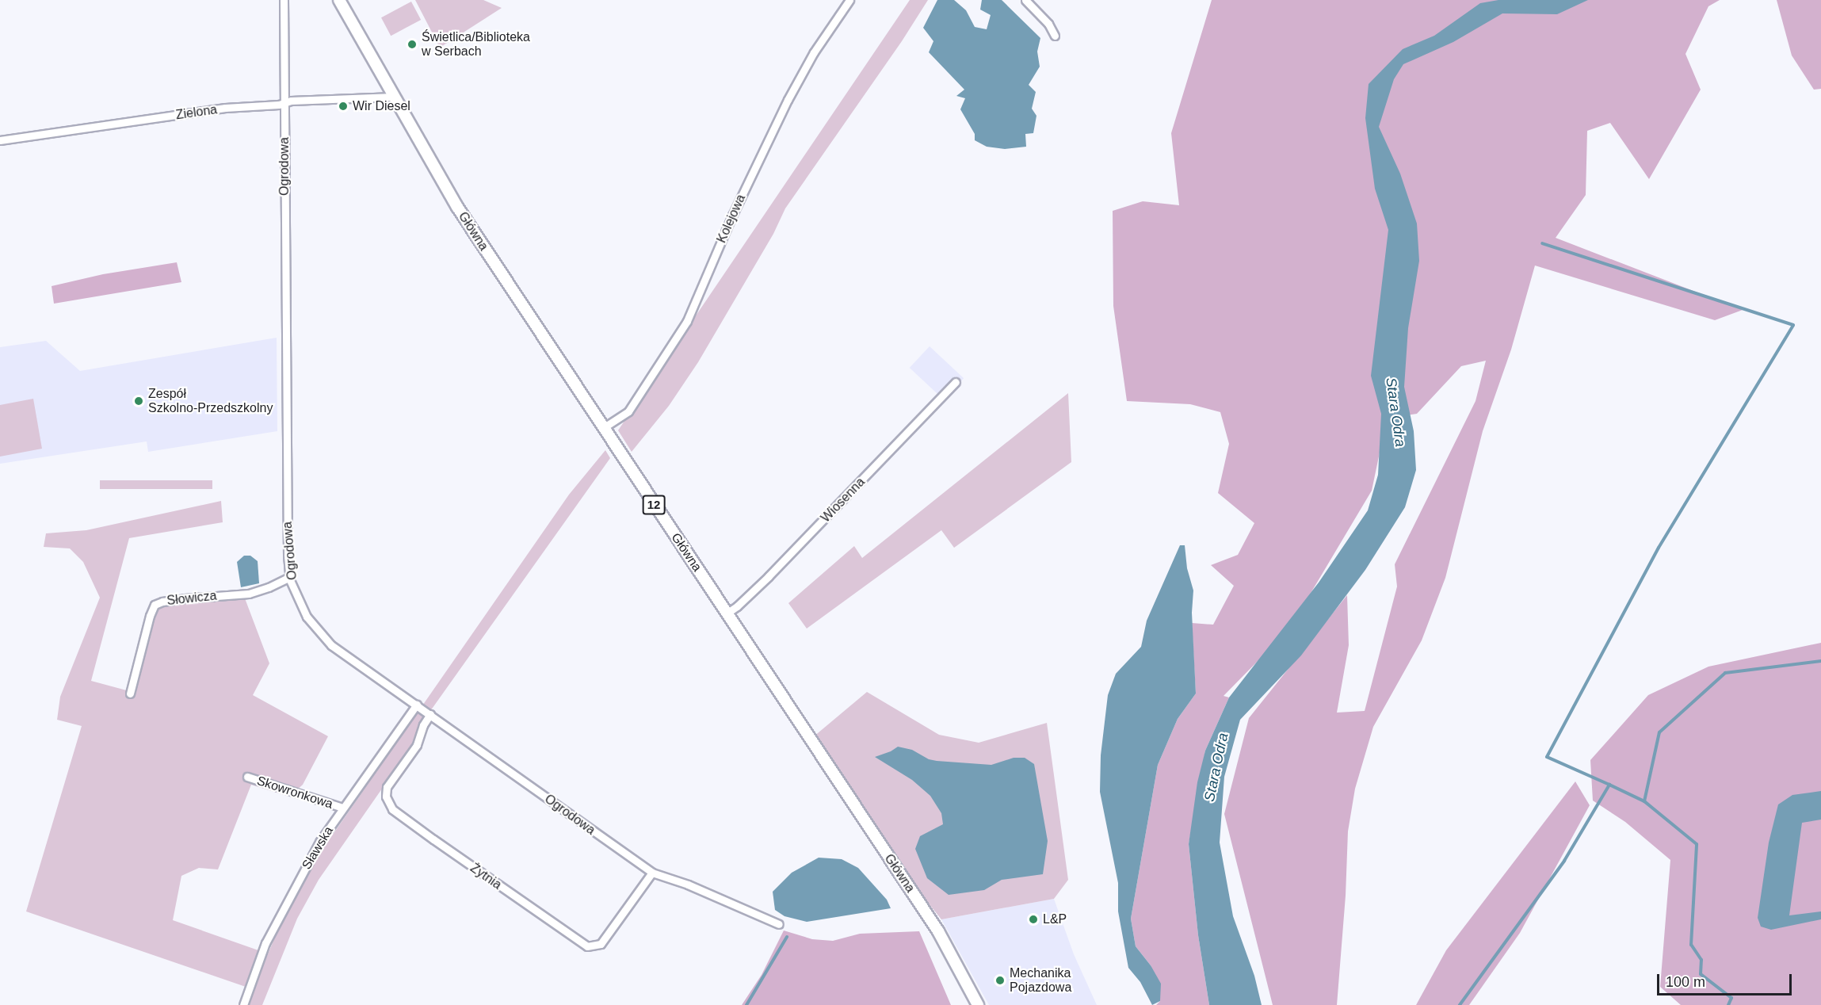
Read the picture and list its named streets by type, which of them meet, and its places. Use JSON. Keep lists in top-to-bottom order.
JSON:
{
  "streets": {
    "main road": ["Główna", "12"],
    "street": [
      "Zielona",
      "Ogrodowa",
      "Kolejowa",
      "Wiosenna",
      "Słowicza",
      "Skowronkowa",
      "Sławska",
      "Żytnia"
    ]
  },
  "crossings": [
    ["Zielona", "Ogrodowa"],
    ["Zielona", "Główna"],
    ["Ogrodowa", "Słowicza"],
    ["Ogrodowa", "Sławska"],
    ["Ogrodowa", "Żytnia"],
    ["Kolejowa", "Główna"],
    ["Główna", "Wiosenna"],
    ["Skowronkowa", "Sławska"]
  ],
  "water": ["Stara Odra"],
  "places": [
    "Świetlica/Biblioteka w Serbach",
    "Wir Diesel",
    "Zespół Szkolno-Przedszkolny",
    "L&P",
    "Mechanika Pojazdowa"
  ],
  "scale_bar": "100 m"
}
